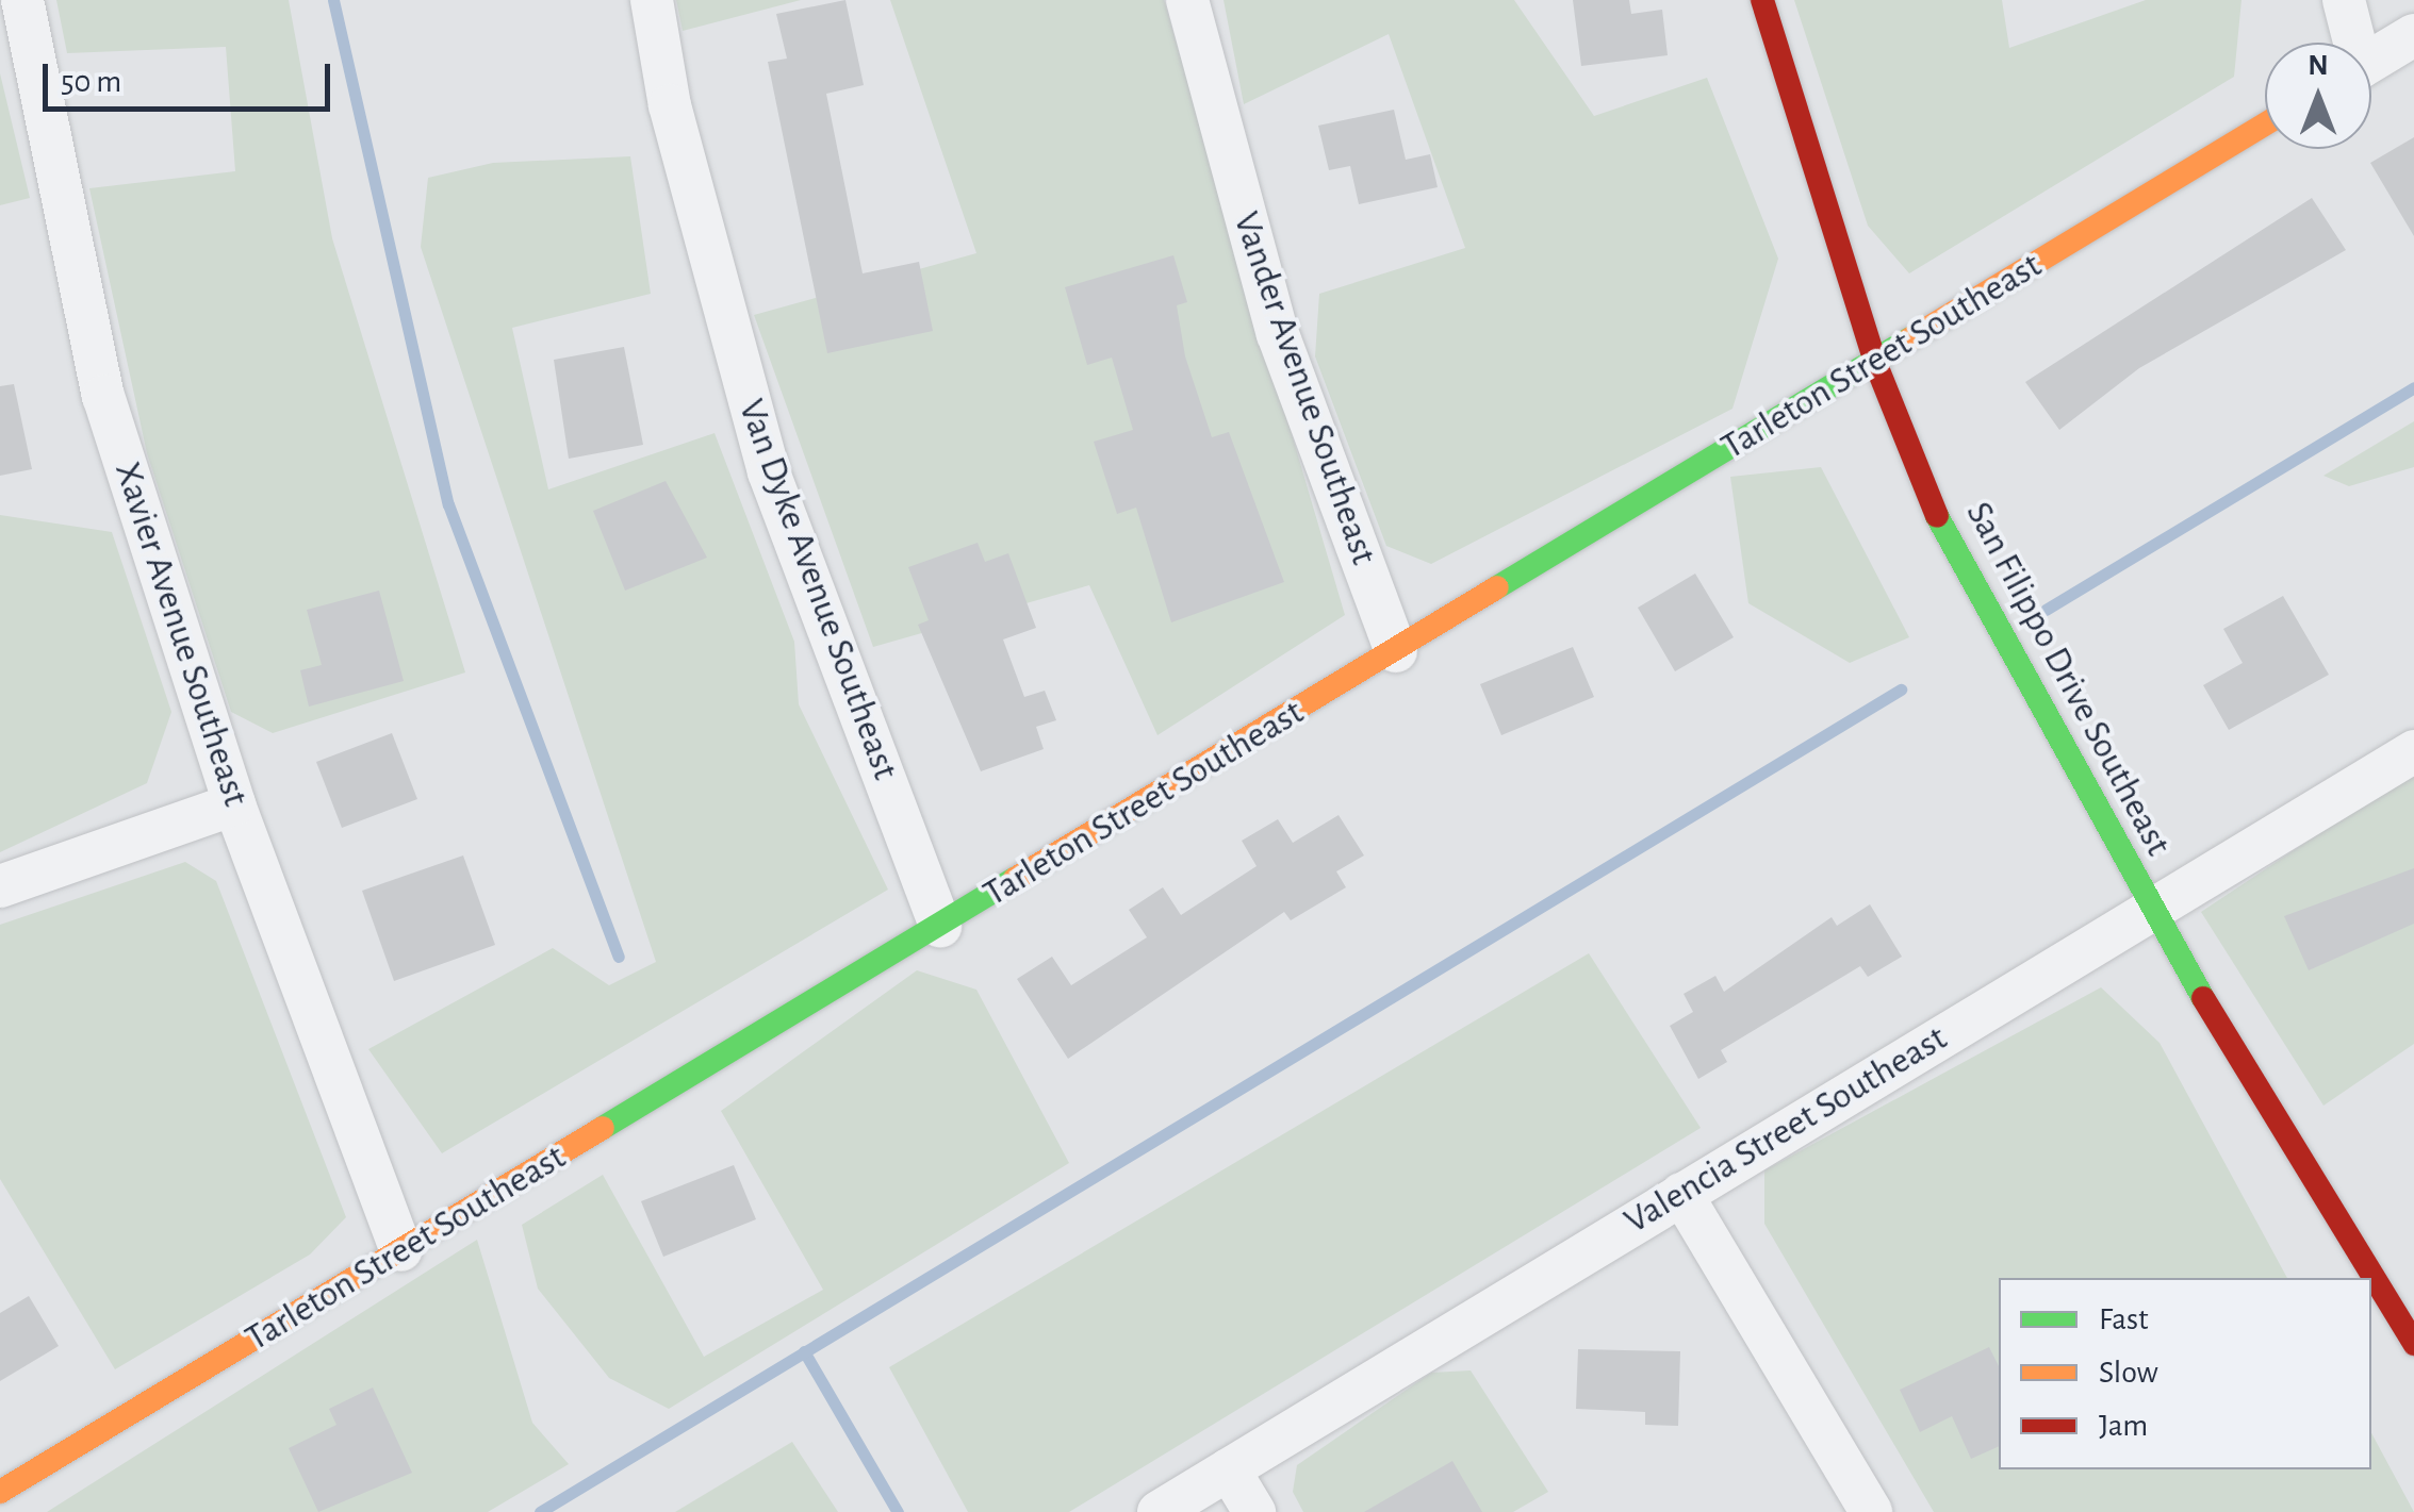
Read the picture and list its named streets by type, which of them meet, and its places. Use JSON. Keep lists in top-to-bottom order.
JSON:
{
  "streets": {
    "street": [
      "Tarleton Street Southeast",
      "Vander Avenue Southeast",
      "Van Dyke Avenue Southeast",
      "Xavier Avenue Southeast",
      "San Filippo Drive Southeast",
      "Valencia Street Southeast"
    ]
  },
  "crossings": [
    ["Tarleton Street Southeast", "Vander Avenue Southeast"],
    ["Tarleton Street Southeast", "Van Dyke Avenue Southeast"],
    ["Tarleton Street Southeast", "Xavier Avenue Southeast"],
    ["Tarleton Street Southeast", "San Filippo Drive Southeast"],
    ["San Filippo Drive Southeast", "Valencia Street Southeast"]
  ],
  "legend": ["Fast", "Slow", "Jam"],
  "scale_bar": "50 m",
  "north": "top"
}
